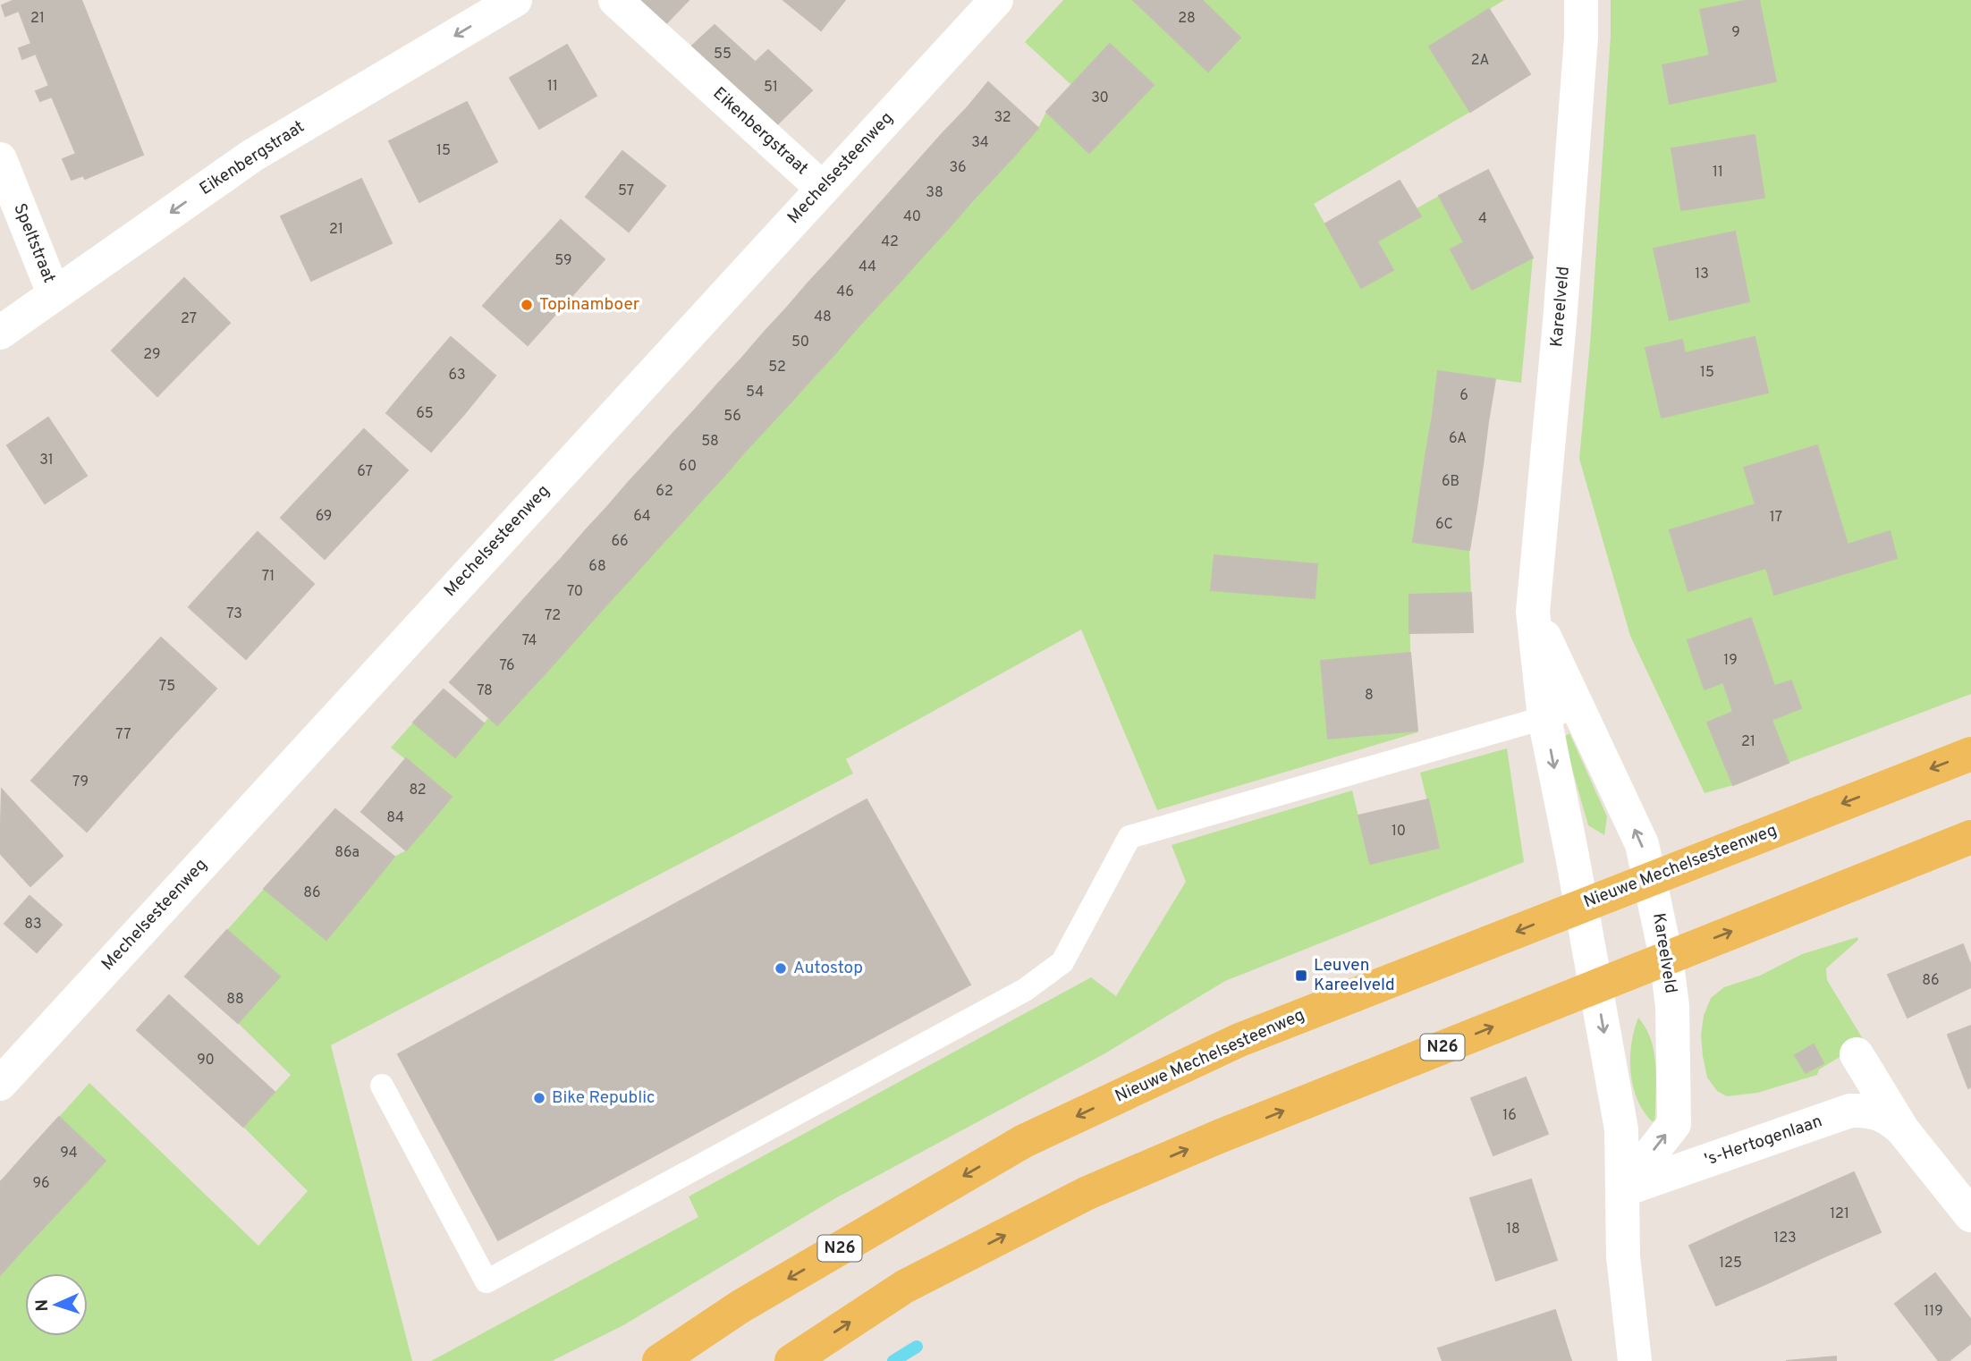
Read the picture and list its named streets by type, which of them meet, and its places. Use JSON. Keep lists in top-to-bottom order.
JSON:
{
  "streets": {
    "main road": ["Nieuwe Mechelsesteenweg", "N26"],
    "street": [
      "Eikenbergstraat",
      "Mechelsesteenweg",
      "Speltstraat",
      "Kareelveld",
      "'s-Hertogenlaan"
    ]
  },
  "crossings": [
    ["Eikenbergstraat", "Mechelsesteenweg"],
    ["Eikenbergstraat", "Speltstraat"],
    ["Kareelveld", "Nieuwe Mechelsesteenweg"],
    ["Kareelveld", "N26"],
    ["Kareelveld", "'s-Hertogenlaan"]
  ],
  "one_way": ["Eikenbergstraat"],
  "places": {
    "other": ["Topinamboer", "Autostop", "Bike Republic"],
    "transit": ["Leuven Kareelveld"]
  },
  "house_numbers": [
    "21",
    "28",
    "9",
    "55",
    "2A",
    "11",
    "51",
    "30",
    "32",
    "34",
    "15",
    "36",
    "11",
    "57",
    "38",
    "40",
    "4",
    "21",
    "42",
    "59",
    "44",
    "13",
    "46",
    "48",
    "27",
    "50",
    "29",
    "52",
    "15",
    "63",
    "54",
    "6",
    "65",
    "56",
    "6A",
    "58",
    "31",
    "60",
    "67",
    "6B",
    "62",
    "69",
    "64",
    "17",
    "6C",
    "66",
    "68",
    "71",
    "70",
    "73",
    "72",
    "74",
    "19",
    "76",
    "75",
    "78",
    "8",
    "77",
    "21",
    "79",
    "82",
    "84",
    "10",
    "86a",
    "86",
    "83",
    "86",
    "88",
    "90",
    "16",
    "94",
    "96",
    "121",
    "18",
    "123",
    "125",
    "119"
  ],
  "north": "left"
}
